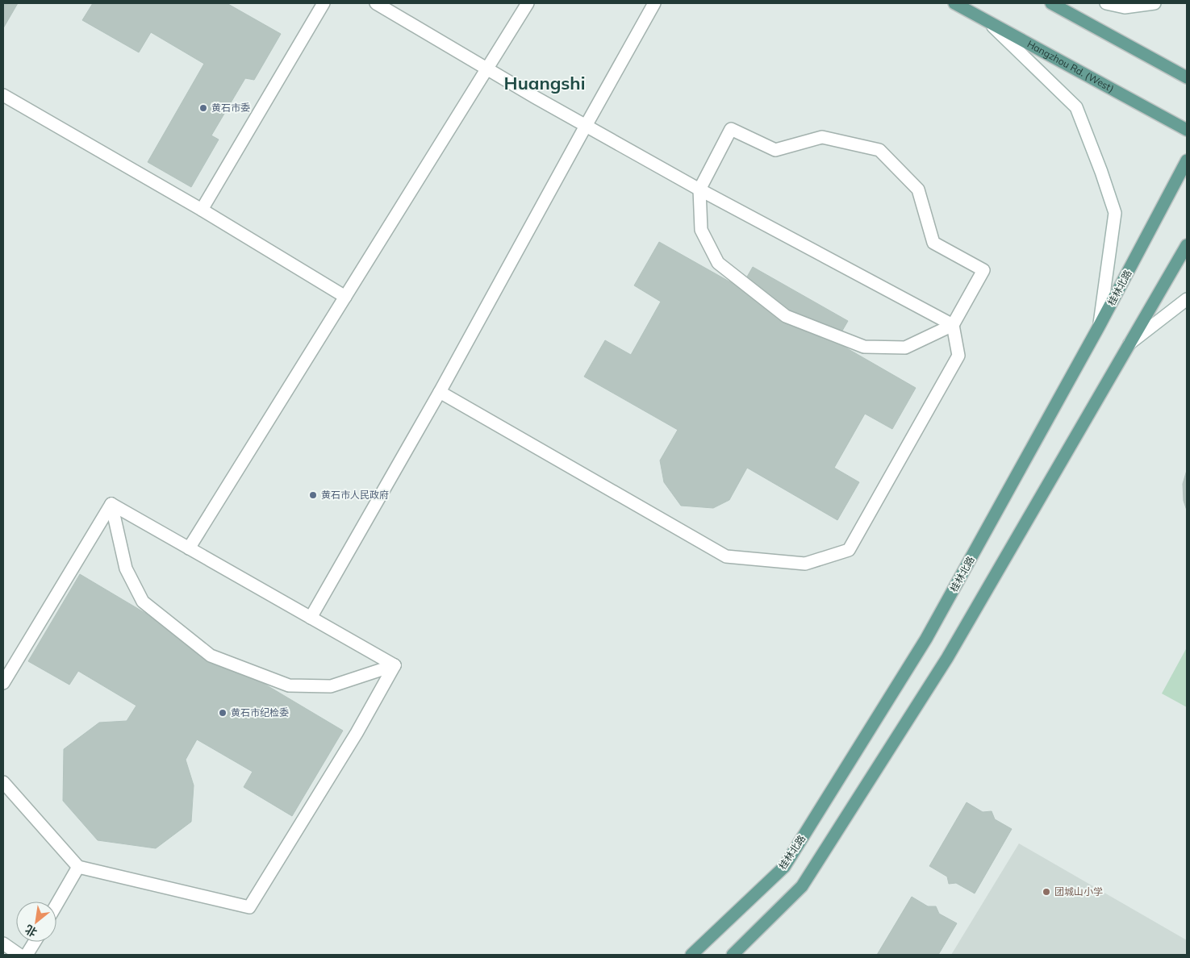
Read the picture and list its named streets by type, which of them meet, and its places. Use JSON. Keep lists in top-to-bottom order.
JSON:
{
  "streets": {
    "main road": ["Hangzhou Rd. (West)", "桂林北路"]
  },
  "districts": ["Huangshi"],
  "places": [
    "黄石市委",
    "黄石市人民政府",
    "黄石市纪检委",
    "团城山小学"
  ],
  "north": "bottom left"
}
